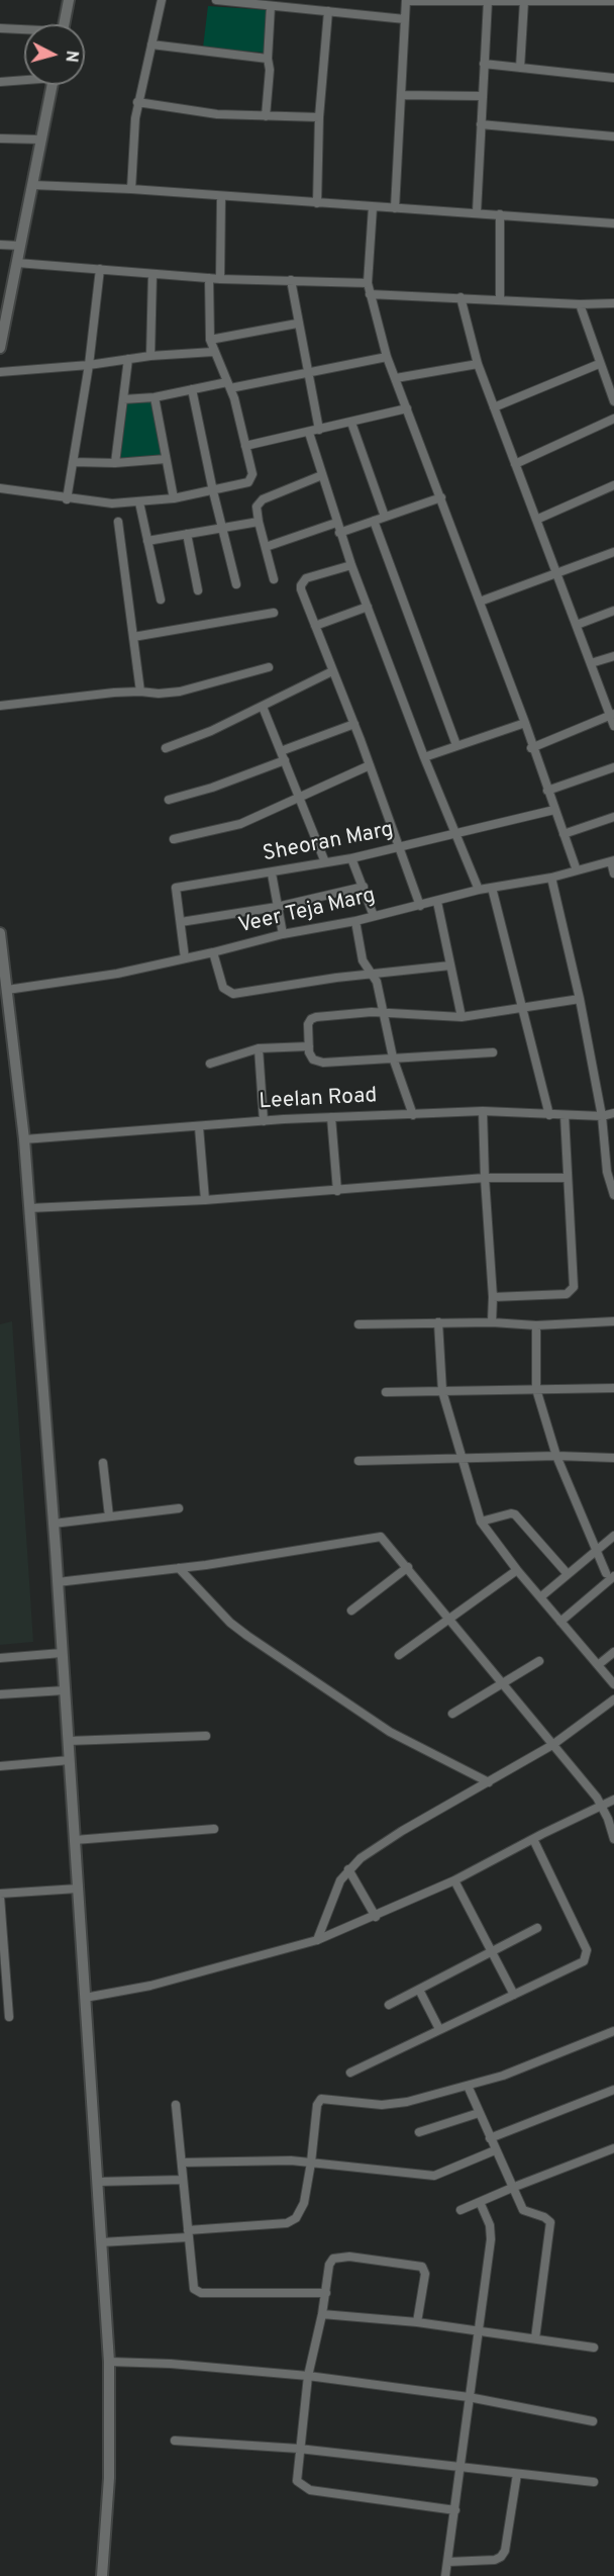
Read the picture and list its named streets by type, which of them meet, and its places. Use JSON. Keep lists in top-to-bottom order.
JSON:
{
  "streets": {
    "street": ["Sheoran Marg", "Veer Teja Marg", "Leelan Road"]
  },
  "crossings": [
    ["Sheoran Marg", "Veer Teja Marg"]
  ],
  "north": "right"
}
